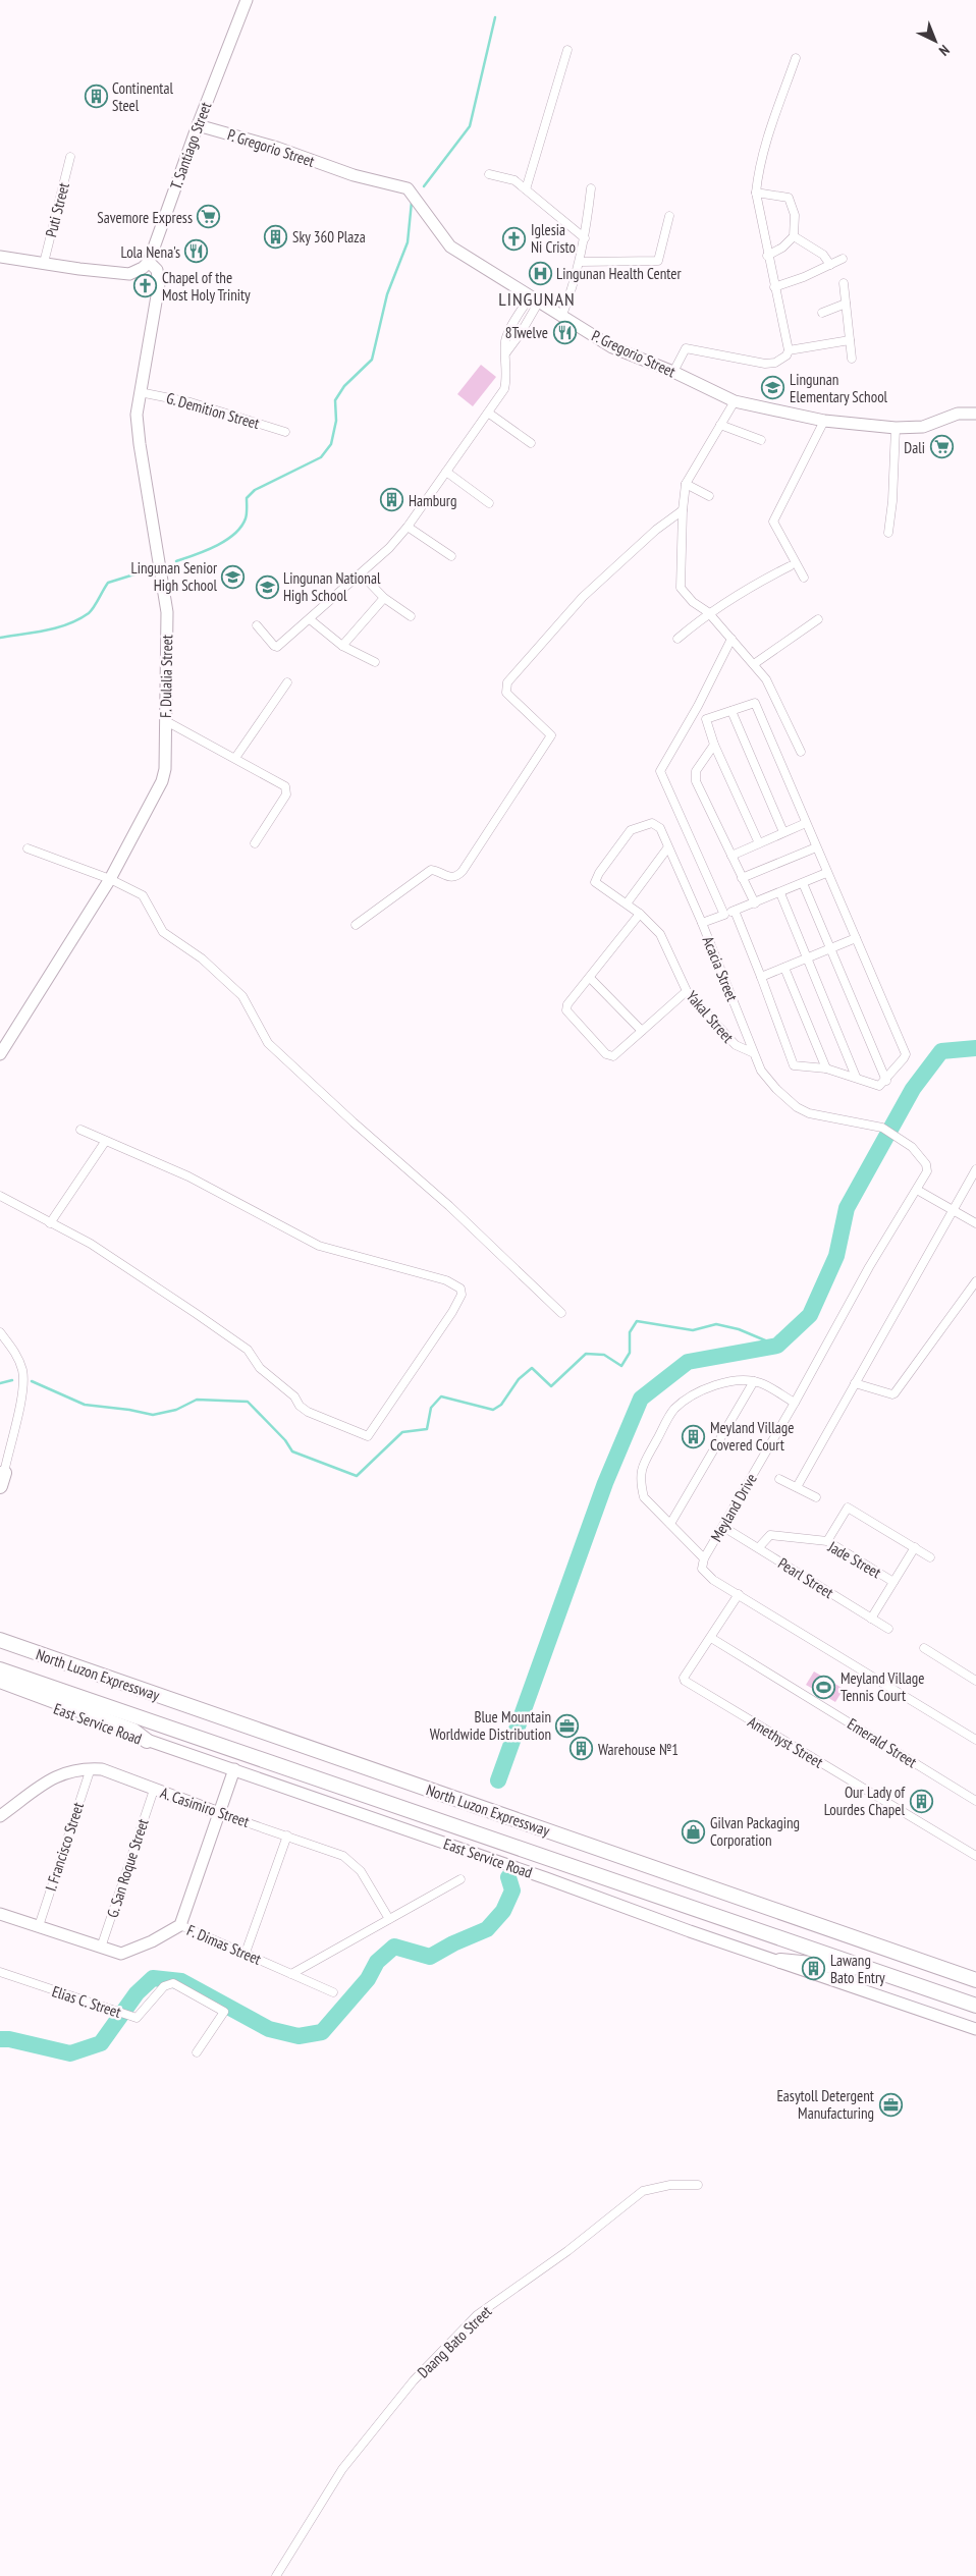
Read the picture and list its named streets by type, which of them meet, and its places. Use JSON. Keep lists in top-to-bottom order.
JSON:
{
  "streets": {
    "highway": ["North Luzon Expressway"],
    "street": [
      "T. Santiago Street",
      "P. Gregorio Street",
      "Puti Street",
      "G. Demition Street",
      "F. Dulalia Street",
      "Acacia Street",
      "Yakal Street",
      "Meyland Drive",
      "Jade Street",
      "Pearl Street",
      "East Service Road",
      "Amethyst Street",
      "Emerald Street",
      "A. Casimiro Street",
      "I. Francisco Street",
      "G. San Roque Street",
      "F. Dimas Street",
      "Elias C. Street",
      "Daang Bato Street"
    ]
  },
  "crossings": [
    ["T. Santiago Street", "P. Gregorio Street"],
    ["T. Santiago Street", "F. Dulalia Street"],
    ["G. Demition Street", "F. Dulalia Street"],
    ["Acacia Street", "Yakal Street"],
    ["Acacia Street", "Meyland Drive"],
    ["Meyland Drive", "Pearl Street"],
    ["Meyland Drive", "Amethyst Street"],
    ["Jade Street", "Pearl Street"],
    ["Amethyst Street", "Emerald Street"],
    ["A. Casimiro Street", "I. Francisco Street"],
    ["A. Casimiro Street", "G. San Roque Street"],
    ["I. Francisco Street", "F. Dimas Street"],
    ["G. San Roque Street", "F. Dimas Street"]
  ],
  "districts": ["LINGUNAN"],
  "places": {
    "building": [
      "Continental Steel",
      "Sky 360 Plaza",
      "Hamburg",
      "Meyland Village Covered Court",
      "Warehouse №1",
      "Our Lady of Lourdes Chapel",
      "Lawang Bato Entry"
    ],
    "supermarket": ["Savemore Express", "Dali"],
    "church": ["Iglesia Ni Cristo", "Chapel of the Most Holy Trinity"],
    "restaurant": ["Lola Nena's", "8Twelve"],
    "hospital": ["Lingunan Health Center"],
    "school or university": ["Lingunan Elementary School", "Lingunan Senior High School", "Lingunan National High School"],
    "sports": ["Meyland Village Tennis Court"],
    "office": ["Blue Mountain Worldwide Distribution", "Easytoll Detergent Manufacturing"],
    "shop": ["Gilvan Packaging Corporation"]
  },
  "north": "bottom right"
}
